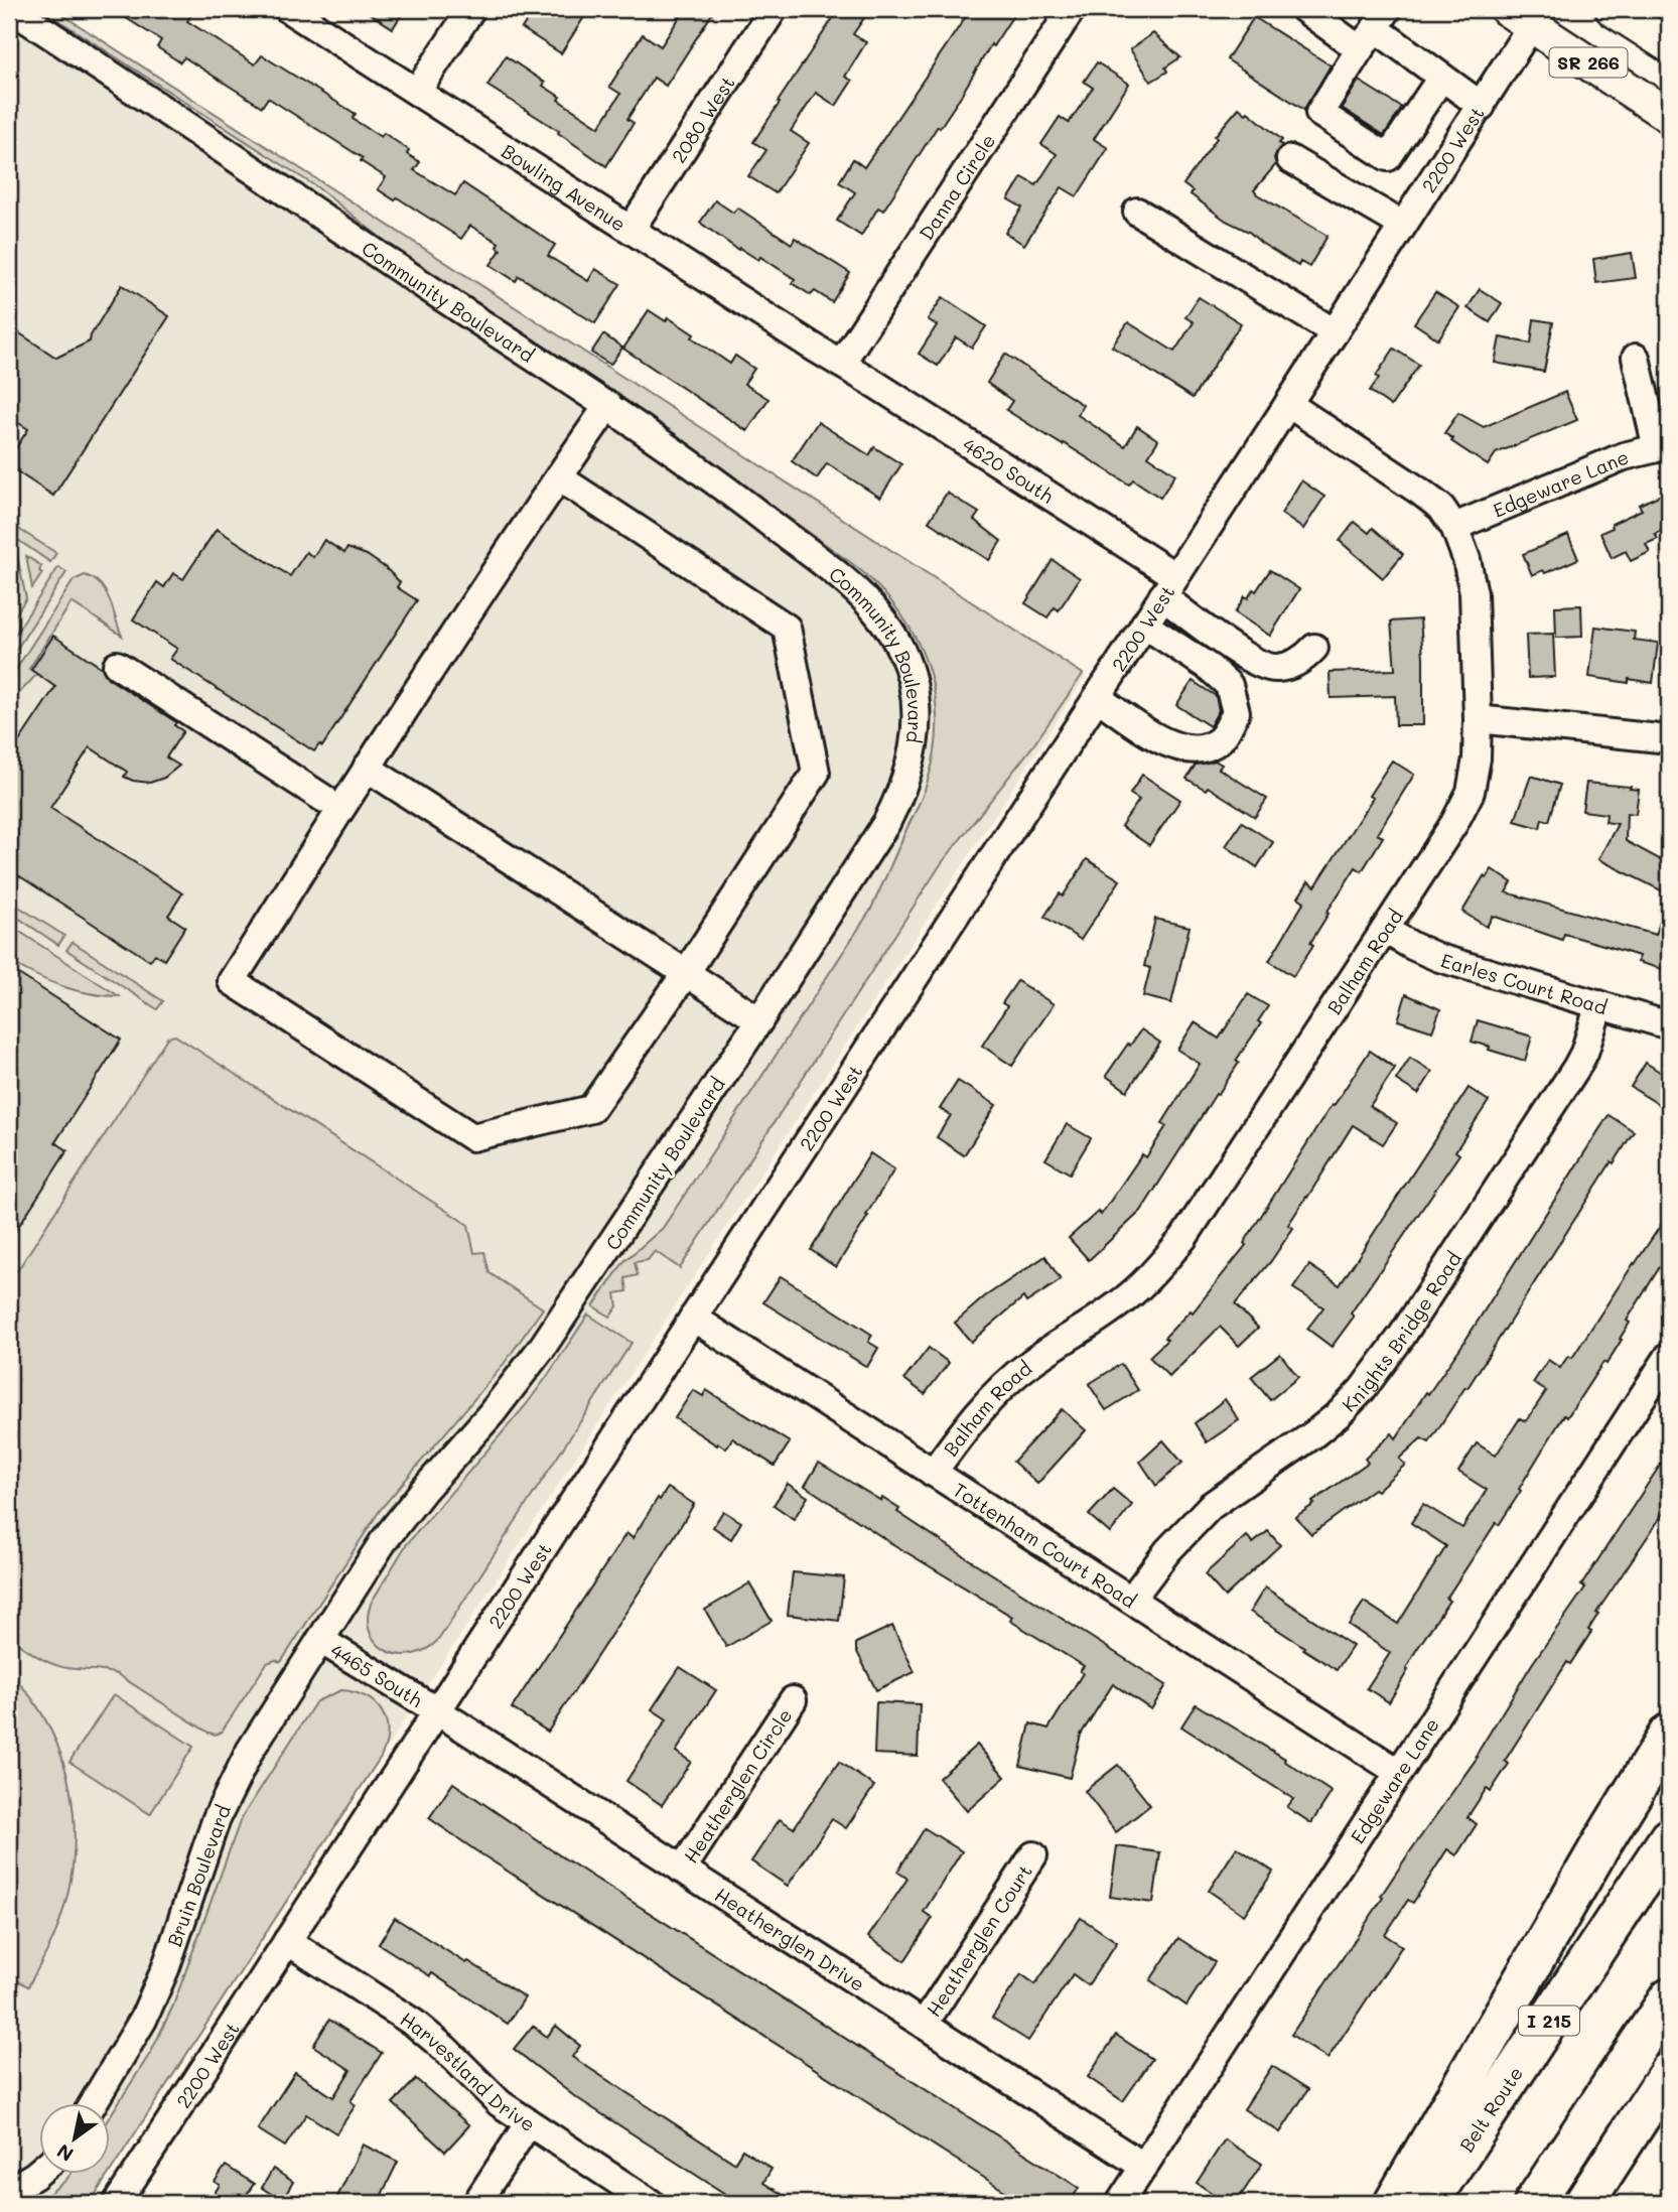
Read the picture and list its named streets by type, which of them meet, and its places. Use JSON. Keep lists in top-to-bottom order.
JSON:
{
  "streets": {
    "highway": ["I 215", "Belt Route"],
    "main road": ["SR 266"],
    "street": [
      "2080 West",
      "2200 West",
      "Bowling Avenue",
      "Danna Circle",
      "Community Boulevard",
      "4620 South",
      "Edgeware Lane",
      "Balham Road",
      "Earles Court Road",
      "Knights Bridge Road",
      "Tottenham Court Road",
      "4465 South",
      "Heatherglen Circle",
      "Bruin Boulevard",
      "Heatherglen Drive",
      "Heatherglen Court",
      "Harvestland Drive"
    ]
  },
  "crossings": [
    ["SR 266", "2200 West"],
    ["2080 West", "Bowling Avenue"],
    ["2200 West", "4620 South"],
    ["2200 West", "Balham Road"],
    ["2200 West", "Tottenham Court Road"],
    ["2200 West", "4465 South"],
    ["2200 West", "Heatherglen Drive"],
    ["2200 West", "Harvestland Drive"],
    ["Bowling Avenue", "Danna Circle"],
    ["Bowling Avenue", "4620 South"],
    ["Danna Circle", "4620 South"],
    ["Community Boulevard", "4465 South"],
    ["Community Boulevard", "Bruin Boulevard"],
    ["Edgeware Lane", "Balham Road"],
    ["Edgeware Lane", "Tottenham Court Road"],
    ["Edgeware Lane", "Heatherglen Drive"],
    ["Balham Road", "Earles Court Road"],
    ["Balham Road", "Tottenham Court Road"],
    ["Earles Court Road", "Knights Bridge Road"],
    ["Knights Bridge Road", "Tottenham Court Road"],
    ["4465 South", "Bruin Boulevard"],
    ["4465 South", "Heatherglen Drive"],
    ["Heatherglen Circle", "Heatherglen Drive"],
    ["Heatherglen Drive", "Heatherglen Court"]
  ],
  "north": "bottom left"
}
